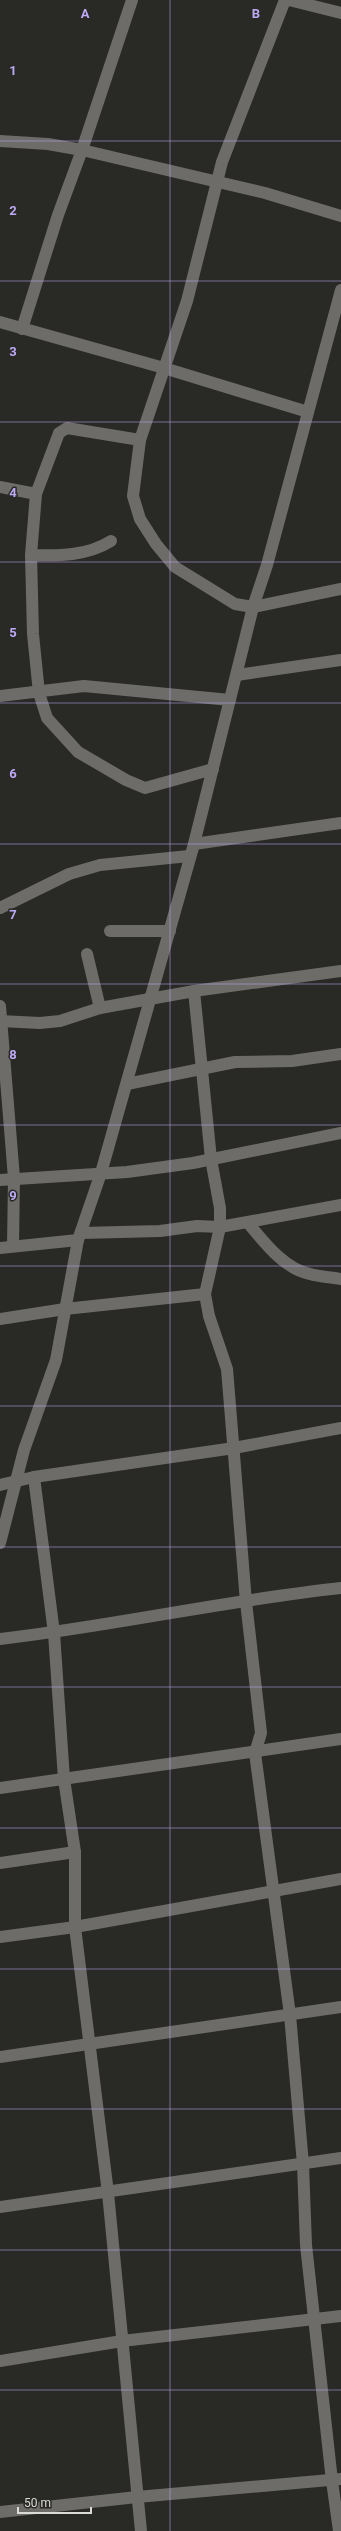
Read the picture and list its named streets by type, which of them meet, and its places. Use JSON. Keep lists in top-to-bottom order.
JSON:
{
  "scale_bar": "50 m",
  "grid": {
    "columns": ["A", "B"],
    "rows": [
      "1",
      "2",
      "3",
      "4",
      "5",
      "6",
      "7",
      "8",
      "9"
    ]
  }
}
